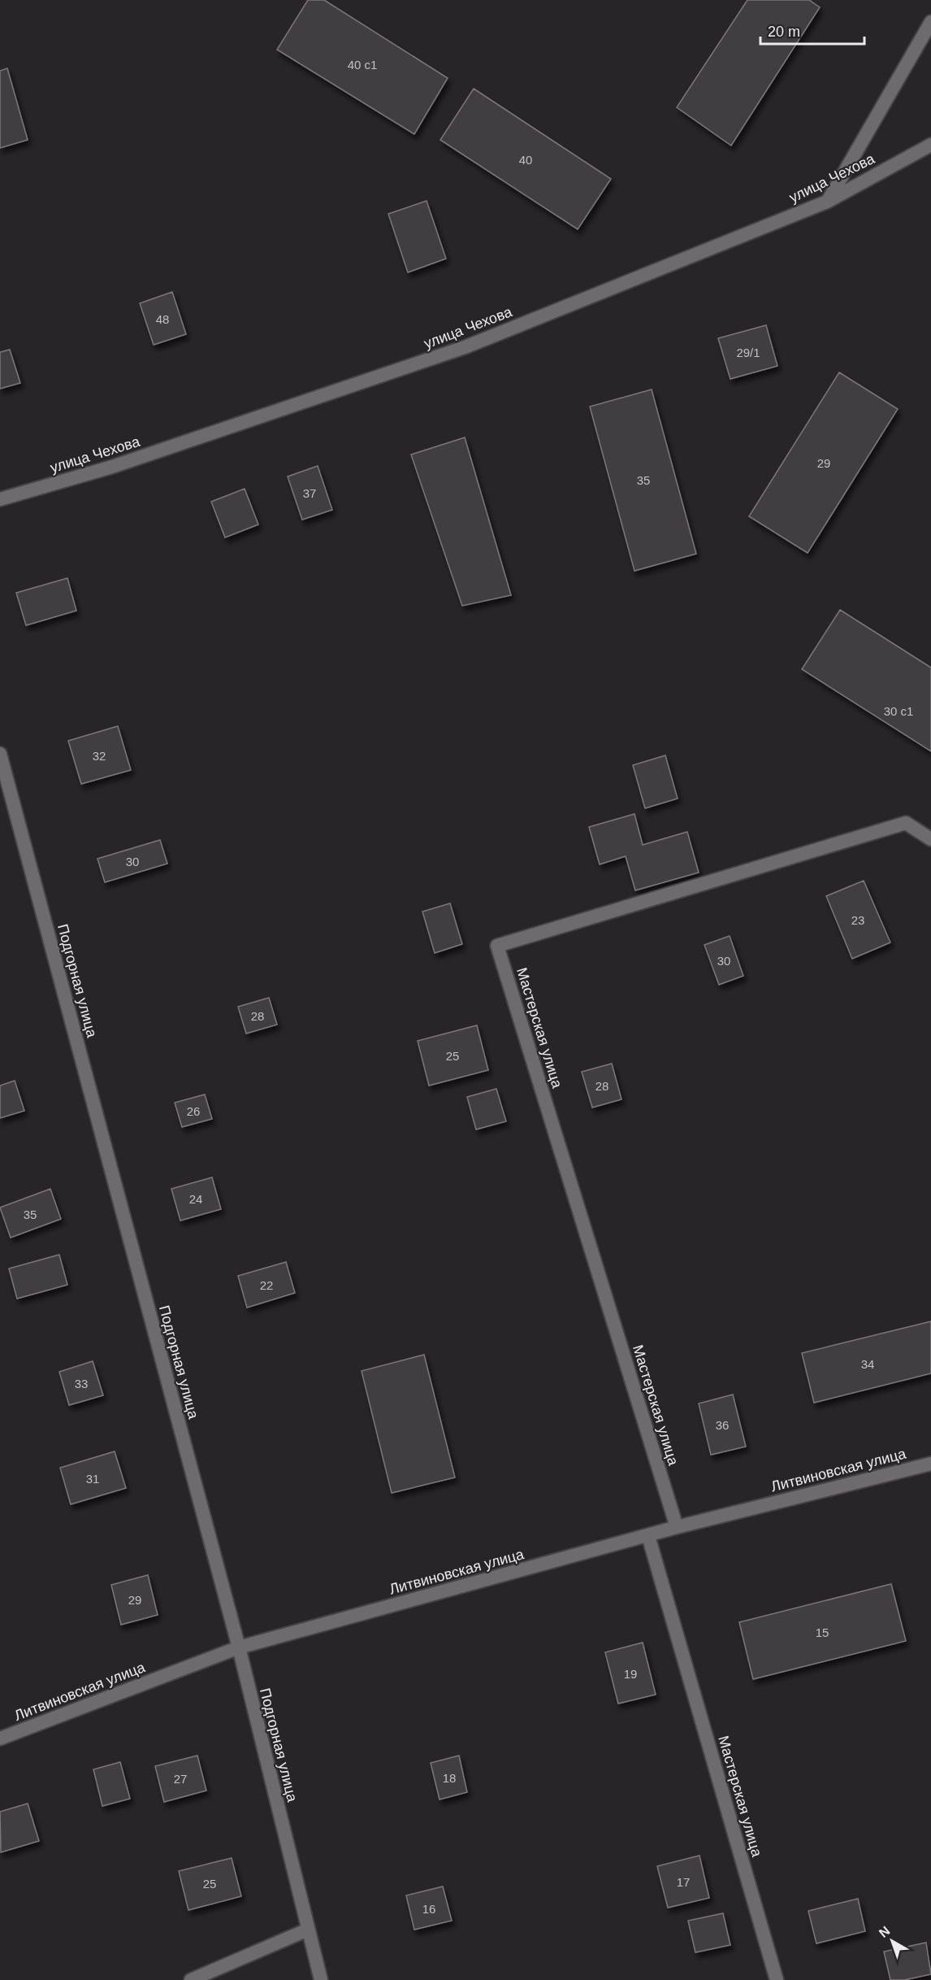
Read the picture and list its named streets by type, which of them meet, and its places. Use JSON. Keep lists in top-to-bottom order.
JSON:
{
  "streets": {
    "street": [
      "улица Чехова",
      "Подгорная улица",
      "Мастерская улица",
      "Литвиновская улица"
    ]
  },
  "crossings": [
    ["Подгорная улица", "Литвиновская улица"],
    ["Мастерская улица", "Литвиновская улица"]
  ],
  "house_numbers": [
    "40 с1",
    "40",
    "48",
    "29/1",
    "29",
    "35",
    "37",
    "30 с1",
    "32",
    "30",
    "23",
    "30",
    "28",
    "25",
    "28",
    "26",
    "24",
    "35",
    "22",
    "34",
    "33",
    "36",
    "31",
    "29",
    "15",
    "19",
    "18",
    "27",
    "17",
    "25",
    "16"
  ],
  "scale_bar": "20 m",
  "north": "top left"
}
